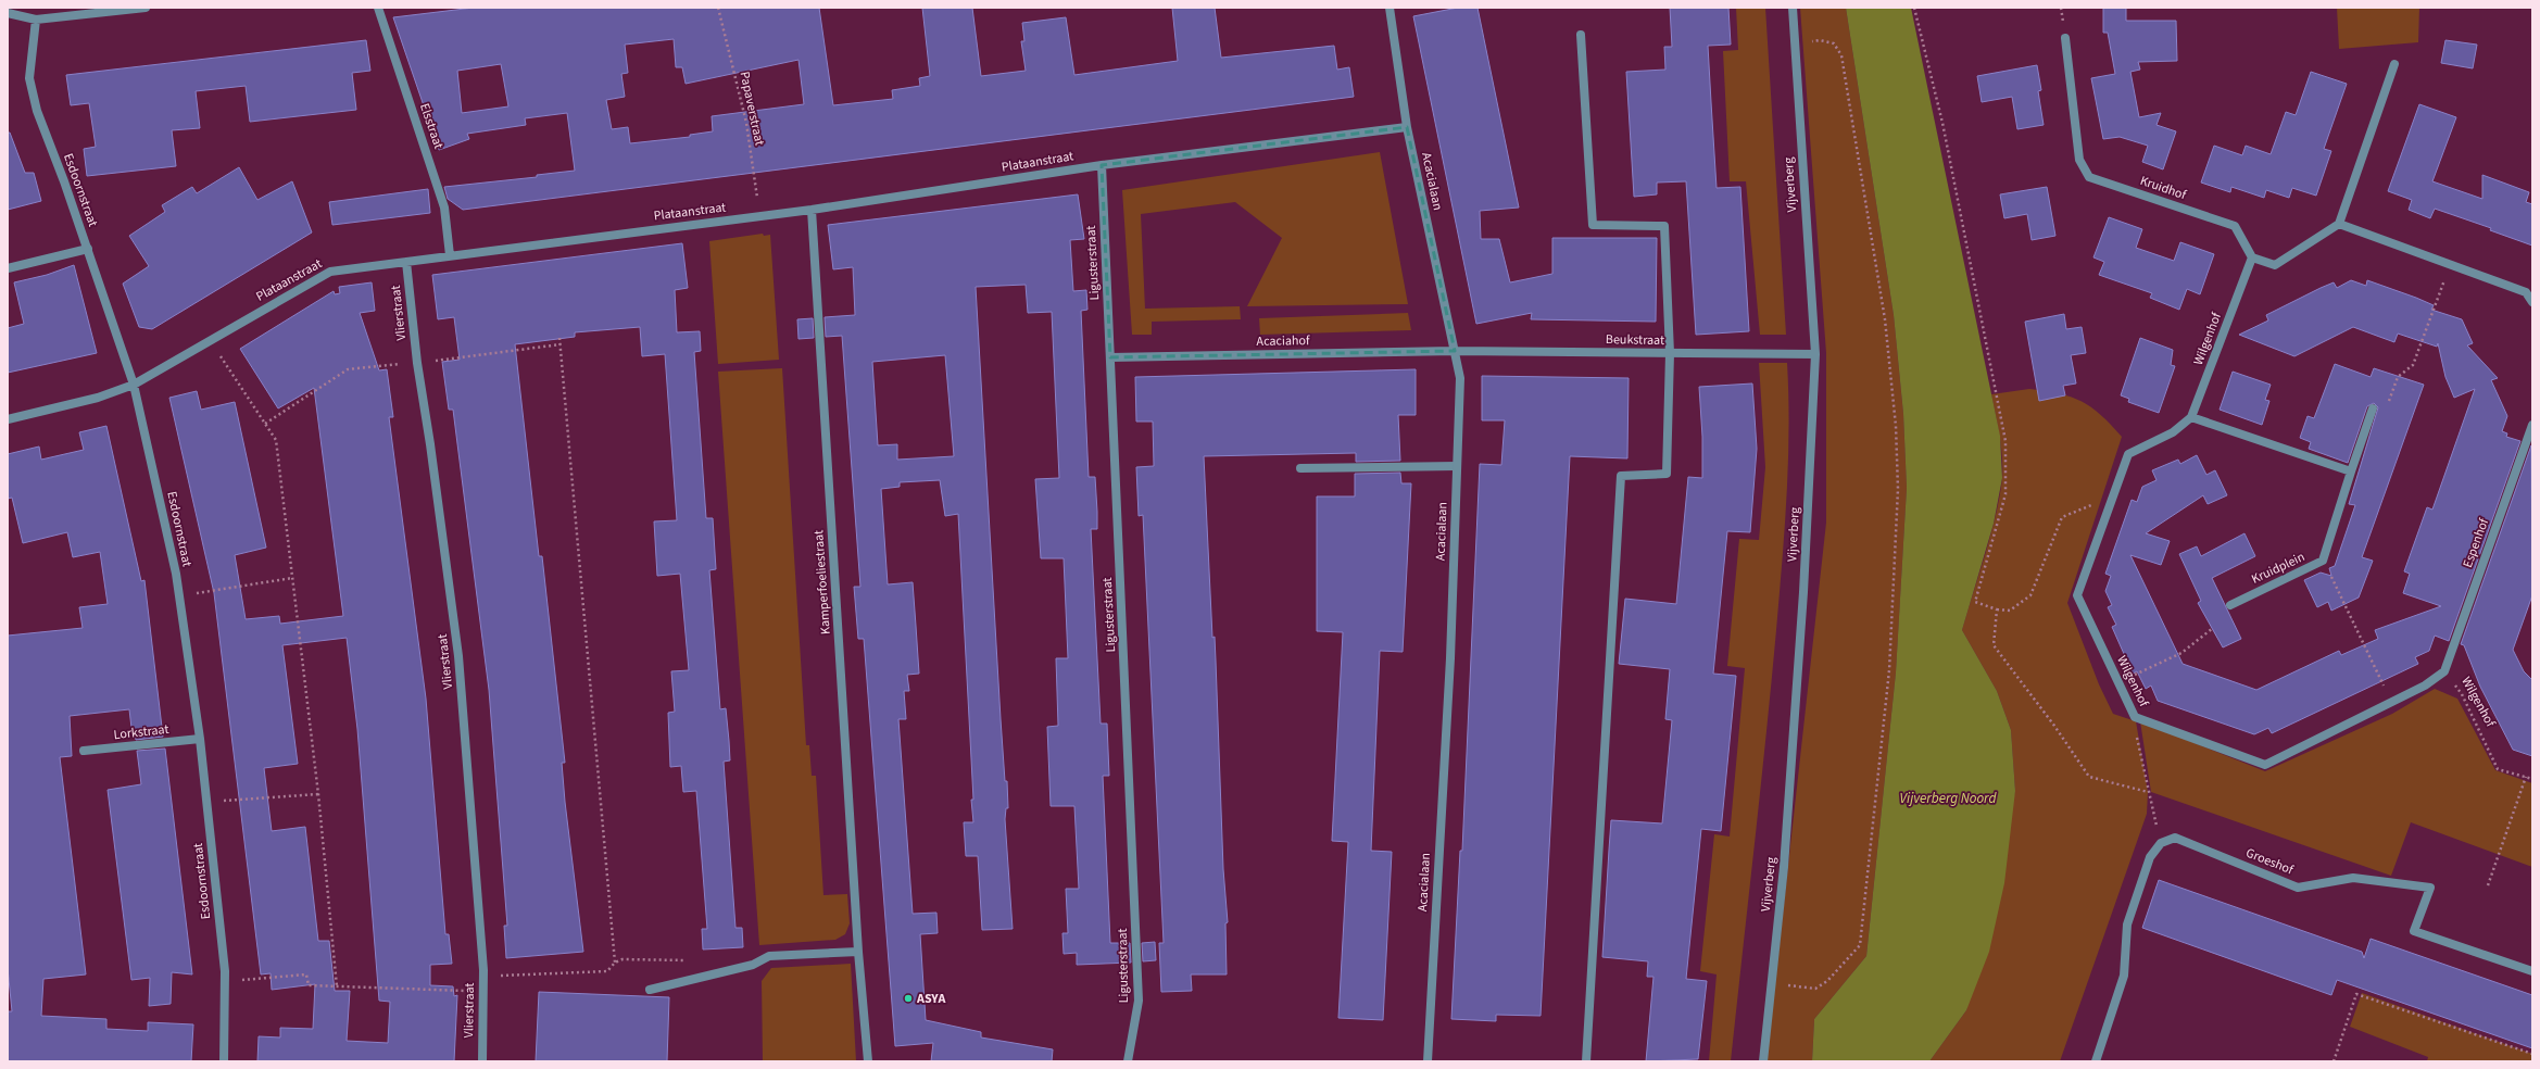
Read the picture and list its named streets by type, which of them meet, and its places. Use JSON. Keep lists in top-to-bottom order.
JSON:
{
  "streets": {
    "street": [
      "Elsstraat",
      "Plataanstraat",
      "Acacialaan",
      "Vijverberg",
      "Kruidhof",
      "Esdoornstraat",
      "Ligusterstraat",
      "Vlierstraat",
      "Wilgenhof",
      "Beukstraat",
      "Acaciahof",
      "Espenhof",
      "Kruidplein",
      "Kamperfoeliestraat",
      "Lorkstraat",
      "Groeshof"
    ],
    "path": ["Papaverstraat"]
  },
  "crossings": [
    ["Papaverstraat", "Plataanstraat"],
    ["Elsstraat", "Plataanstraat"],
    ["Plataanstraat", "Acacialaan"],
    ["Plataanstraat", "Esdoornstraat"],
    ["Plataanstraat", "Ligusterstraat"],
    ["Plataanstraat", "Vlierstraat"],
    ["Plataanstraat", "Kamperfoeliestraat"],
    ["Acacialaan", "Beukstraat"],
    ["Acacialaan", "Acaciahof"],
    ["Vijverberg", "Beukstraat"],
    ["Kruidhof", "Wilgenhof"],
    ["Esdoornstraat", "Lorkstraat"],
    ["Ligusterstraat", "Acaciahof"],
    ["Wilgenhof", "Espenhof"],
    ["Beukstraat", "Acaciahof"]
  ],
  "water": ["Vijverberg Noord"],
  "places": ["ASYA"]
}
